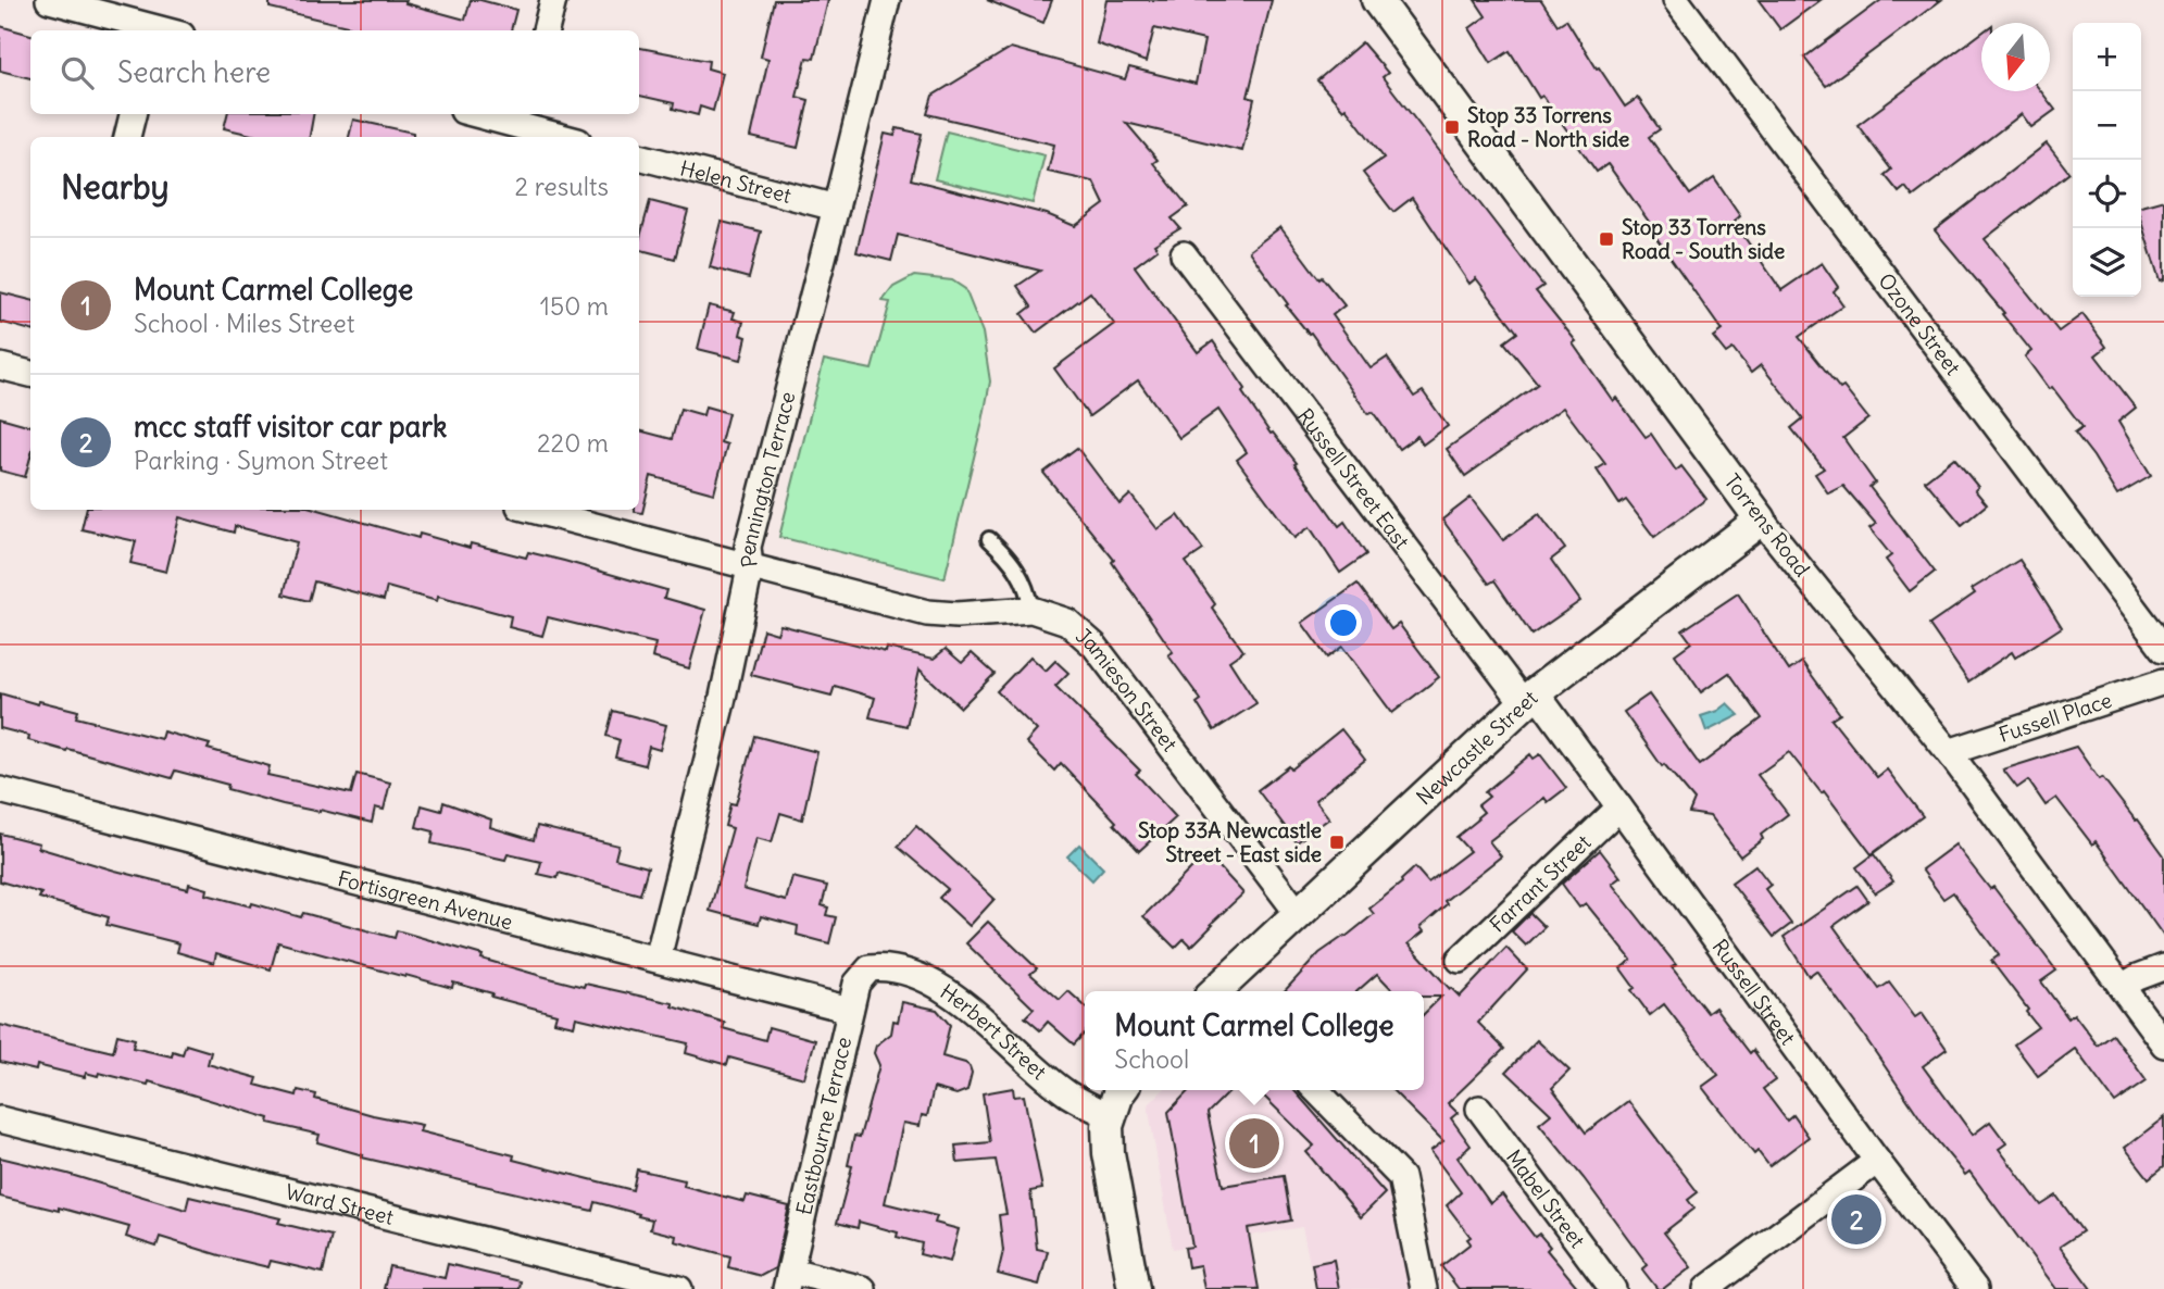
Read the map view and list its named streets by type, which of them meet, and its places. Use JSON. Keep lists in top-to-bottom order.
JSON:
{
  "streets": {
    "street": [
      "Helen Street",
      "Ozone Street",
      "Pennington Terrace",
      "Russell Street East",
      "Torrens Road",
      "Jamieson Street",
      "Fussell Place",
      "Newcastle Street",
      "Farrant Street",
      "Fortisgreen Avenue",
      "Russell Street",
      "Herbert Street",
      "Eastbourne Terrace",
      "Mabel Street",
      "Ward Street"
    ]
  },
  "crossings": [
    ["Helen Street", "Pennington Terrace"],
    ["Pennington Terrace", "Jamieson Street"],
    ["Pennington Terrace", "Fortisgreen Avenue"],
    ["Russell Street East", "Newcastle Street"],
    ["Russell Street East", "Russell Street"],
    ["Torrens Road", "Fussell Place"],
    ["Torrens Road", "Newcastle Street"],
    ["Jamieson Street", "Newcastle Street"],
    ["Newcastle Street", "Russell Street"],
    ["Farrant Street", "Russell Street"],
    ["Fortisgreen Avenue", "Eastbourne Terrace"],
    ["Herbert Street", "Eastbourne Terrace"]
  ],
  "places": {
    "transit": ["Stop 33 Torrens Road - North side", "Stop 33 Torrens Road - South side", "Stop 33A Newcastle Street - East side"]
  },
  "north": "bottom",
  "page": {
    "map_buttons": ["+", "−"],
    "search": "Search here",
    "heading": ["Nearby", "2 results"],
    "list": [
      {
        "mark": "1",
        "name": "Mount Carmel College",
        "note": "School · Miles Street",
        "value": "150 m"
      },
      {
        "mark": "2",
        "name": "mcc staff visitor car park",
        "note": "Parking · Symon Street",
        "value": "220 m"
      }
    ],
    "popup": ["Mount Carmel College", "School"],
    "pins": ["1", "2"]
  }
}
